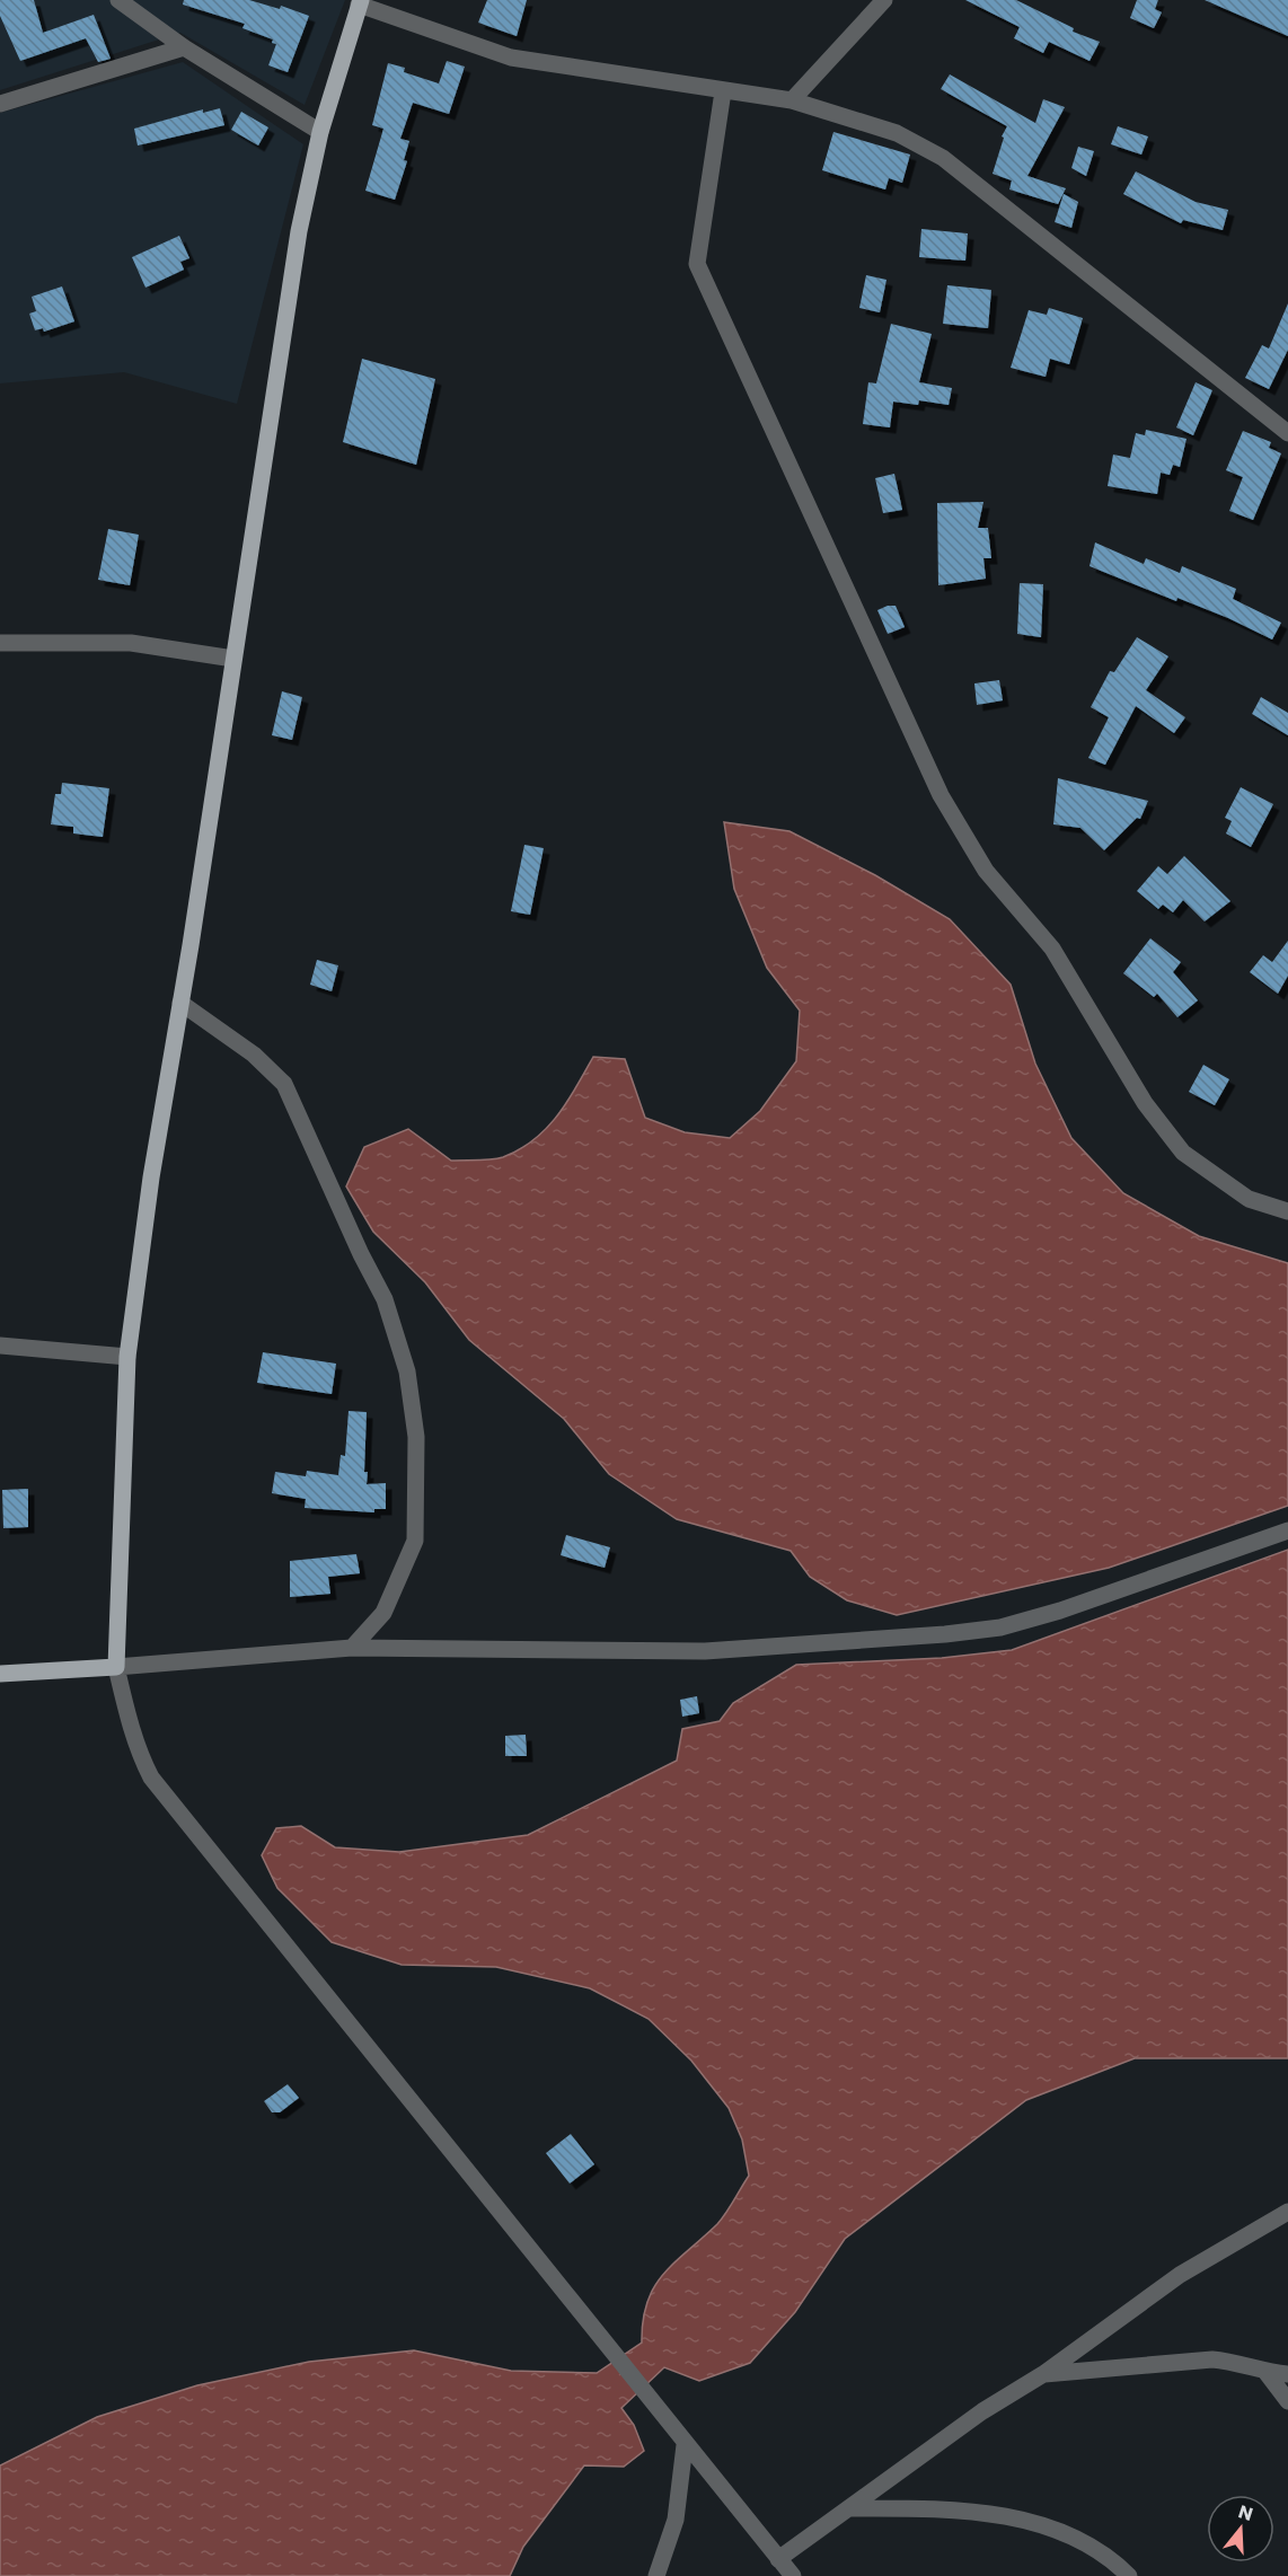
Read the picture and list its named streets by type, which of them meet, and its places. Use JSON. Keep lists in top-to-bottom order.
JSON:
{
  "north": "top"
}
